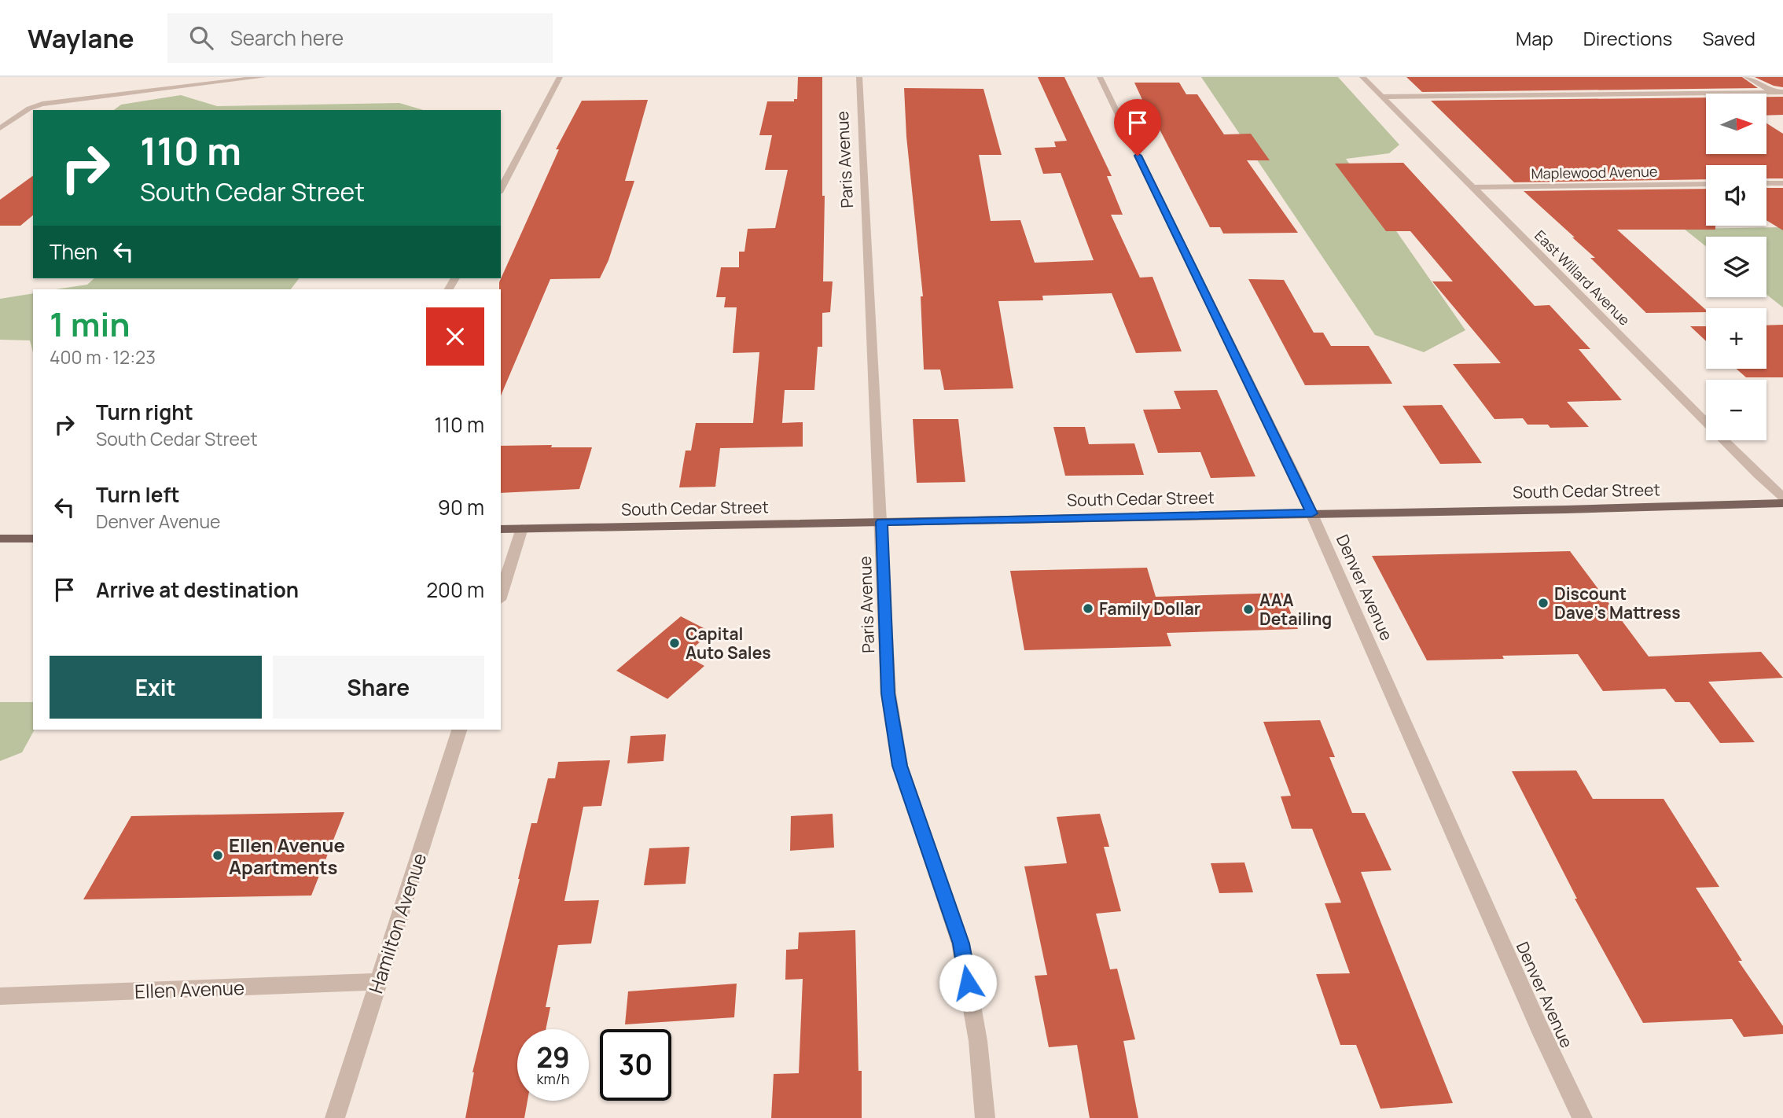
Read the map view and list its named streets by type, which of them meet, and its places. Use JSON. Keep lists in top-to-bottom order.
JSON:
{
  "streets": {
    "main road": ["South Cedar Street"],
    "street": [
      "Paris Avenue",
      "Maplewood Avenue",
      "East Willard Avenue",
      "Denver Avenue",
      "Hamilton Avenue",
      "Ellen Avenue"
    ]
  },
  "crossings": [
    ["Paris Avenue", "South Cedar Street"],
    ["Maplewood Avenue", "East Willard Avenue"],
    ["South Cedar Street", "Denver Avenue"],
    ["Hamilton Avenue", "Ellen Avenue"]
  ],
  "places": [
    "Discount Dave's Mattress",
    "Family Dollar",
    "AAA Detailing",
    "Capital Auto Sales",
    "Ellen Avenue Apartments"
  ],
  "north": "right",
  "page": {
    "header": "Waylane",
    "search": "Search here",
    "nav": ["Map", "Directions", "Saved"],
    "map_buttons": ["+", "−"],
    "turn": ["110 m", "South Cedar Street"],
    "then": "Then",
    "heading": ["1 min", "400 m · 12:23"],
    "list": [
      {
        "name": "Turn right",
        "note": "South Cedar Street",
        "value": "110 m"
      },
      {
        "name": "Turn left",
        "note": "Denver Avenue",
        "value": "90 m"
      },
      {
        "name": "Arrive at destination",
        "value": "200 m"
      }
    ],
    "buttons": ["Exit", "Share"],
    "speed": "29 km/h",
    "limit": "30"
  }
}
